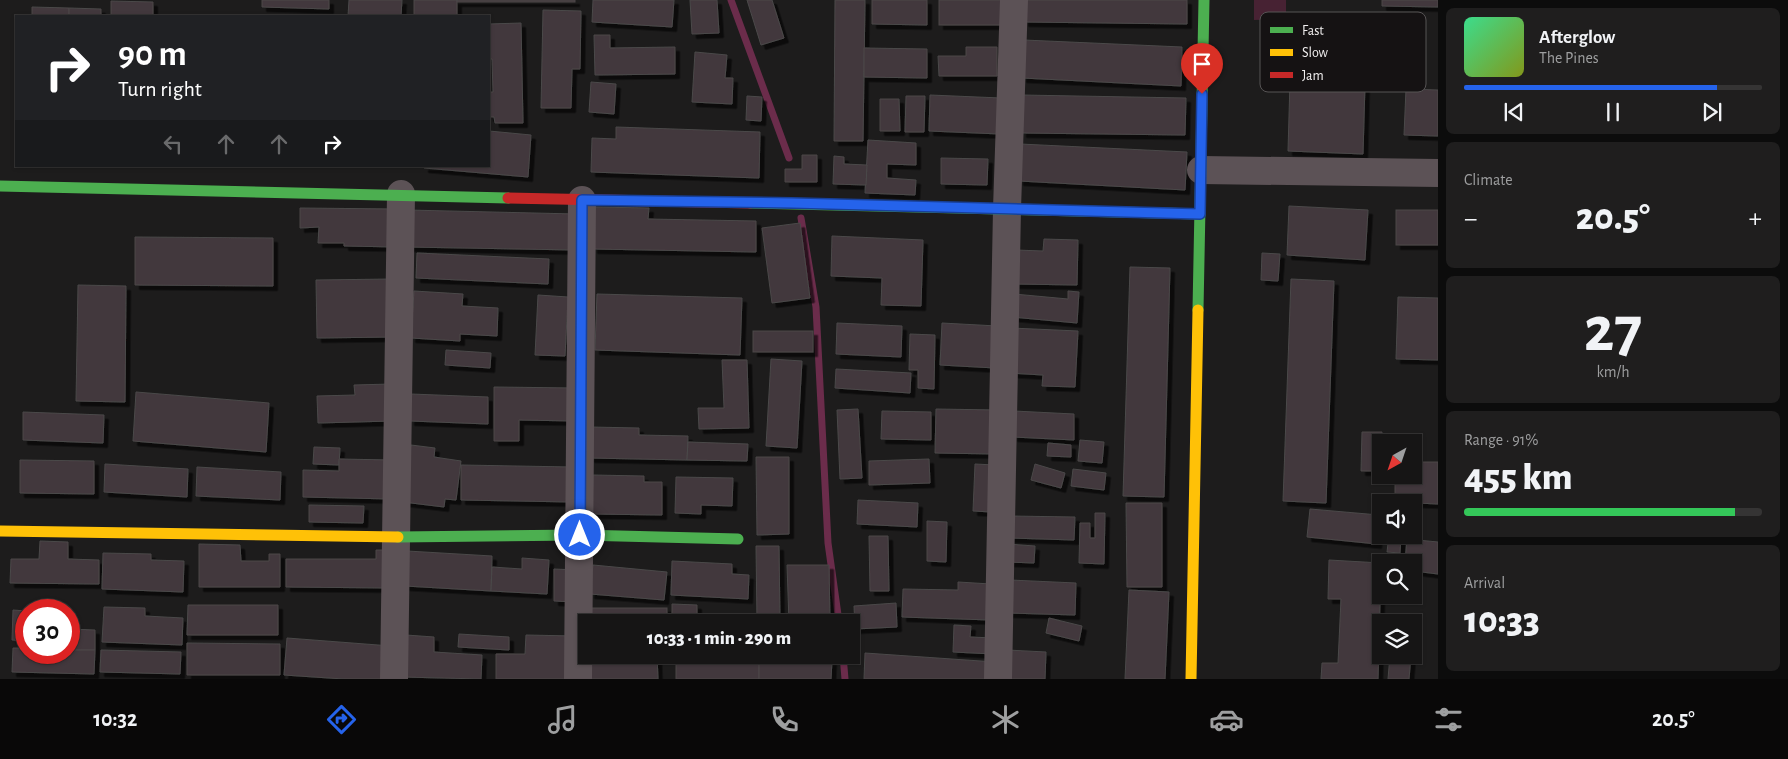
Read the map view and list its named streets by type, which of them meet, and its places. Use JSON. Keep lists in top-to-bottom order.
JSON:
{
  "legend": ["Fast", "Slow", "Jam"],
  "north": "bottom left",
  "page": {
    "turn": ["90 m", "Turn right"],
    "song": ["Afterglow", "The Pines"],
    "tile": [
      "Climate",
      ["27", "km/h"],
      ["Range · 91%", "455 km"],
      ["Arrival", "10:33"]
    ],
    "heat": ["−", "20.5°", "+"],
    "limit": "30",
    "trip": "10:33 · 1 min · 290 m",
    "tabs": ["10:32", "20.5°"]
  }
}
